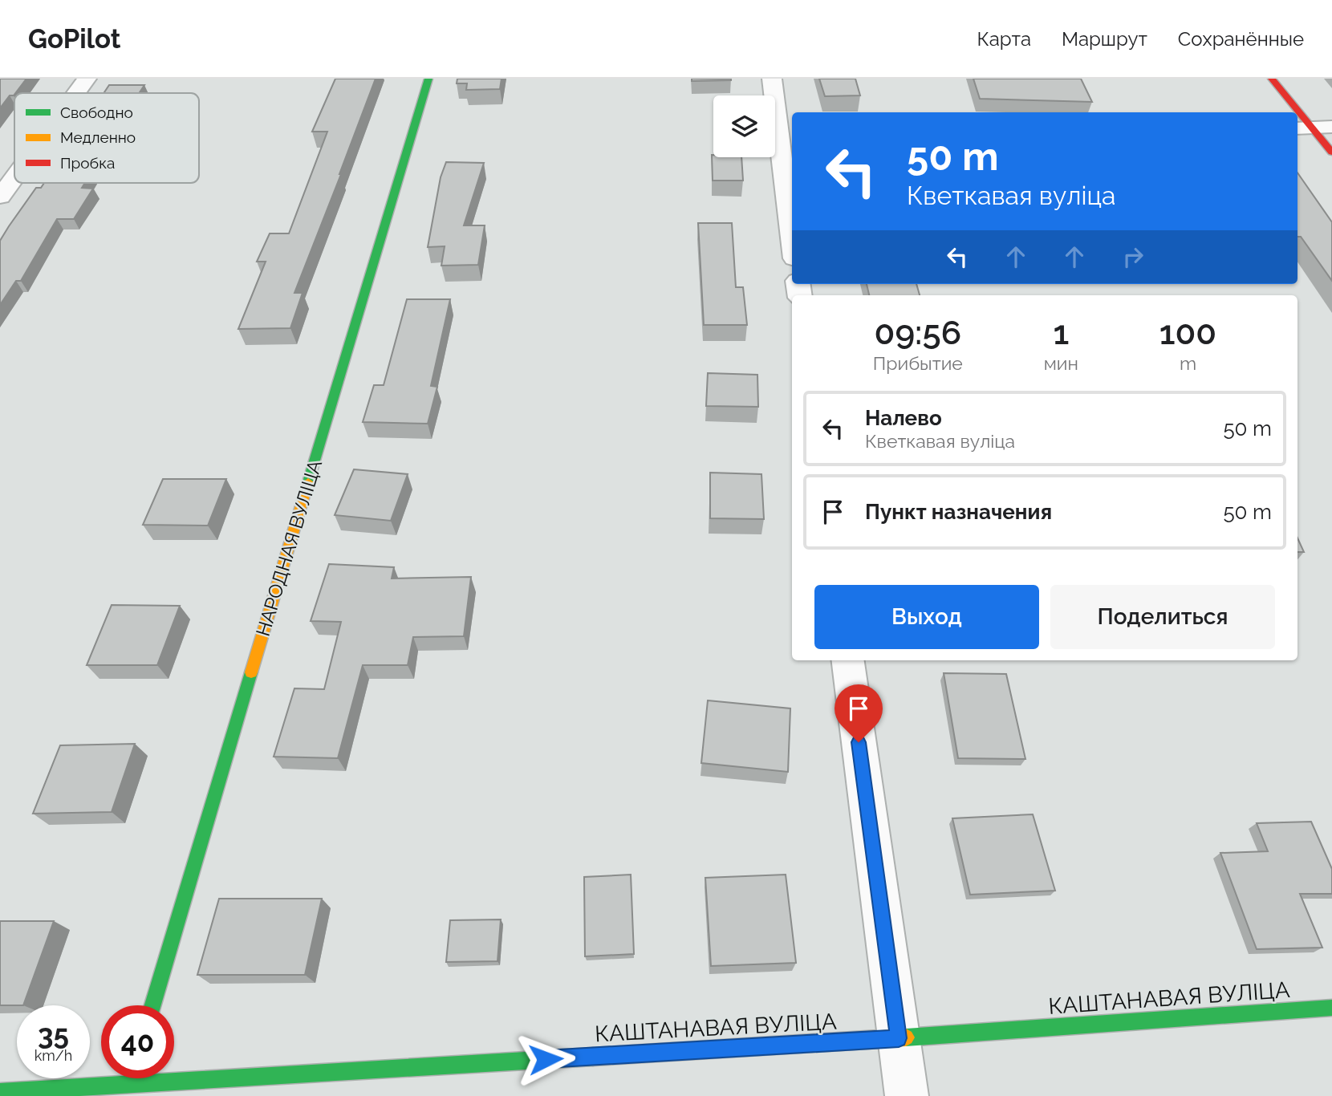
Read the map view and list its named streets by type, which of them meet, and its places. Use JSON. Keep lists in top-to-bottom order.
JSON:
{
  "streets": {
    "street": ["НАРОДНАЯ ВУЛІЦА", "КАШТАНАВАЯ ВУЛІЦА"]
  },
  "legend": ["Свободно", "Медленно", "Пробка"],
  "page": {
    "header": "GoPilot",
    "nav": ["Карта", "Маршрут", "Сохранённые"],
    "turn": ["50 m", "Кветкавая вуліца"],
    "eta": [
      "09:56",
      "Прибытие",
      "1",
      "мин",
      "100",
      "m"
    ],
    "list": [
      {
        "name": "Налево",
        "note": "Кветкавая вуліца",
        "value": "50 m"
      },
      {
        "name": "Пункт назначения",
        "value": "50 m"
      }
    ],
    "buttons": ["Выход", "Поделиться"],
    "speed": "35 km/h",
    "limit": "40"
  }
}
